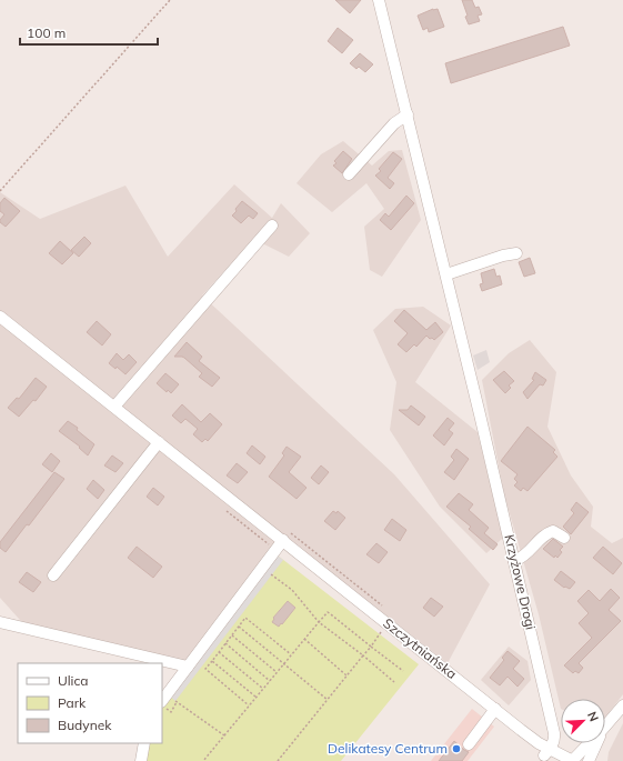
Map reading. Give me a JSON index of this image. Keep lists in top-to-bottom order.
{
  "streets": {
    "street": ["Krzyżowe Drogi", "Szczytniańska"]
  },
  "crossings": [
    ["Krzyżowe Drogi", "Szczytniańska"]
  ],
  "places": ["Delikatesy Centrum"],
  "legend": ["Ulica", "Park", "Budynek"],
  "scale_bar": "100 m",
  "north": "top right"
}
